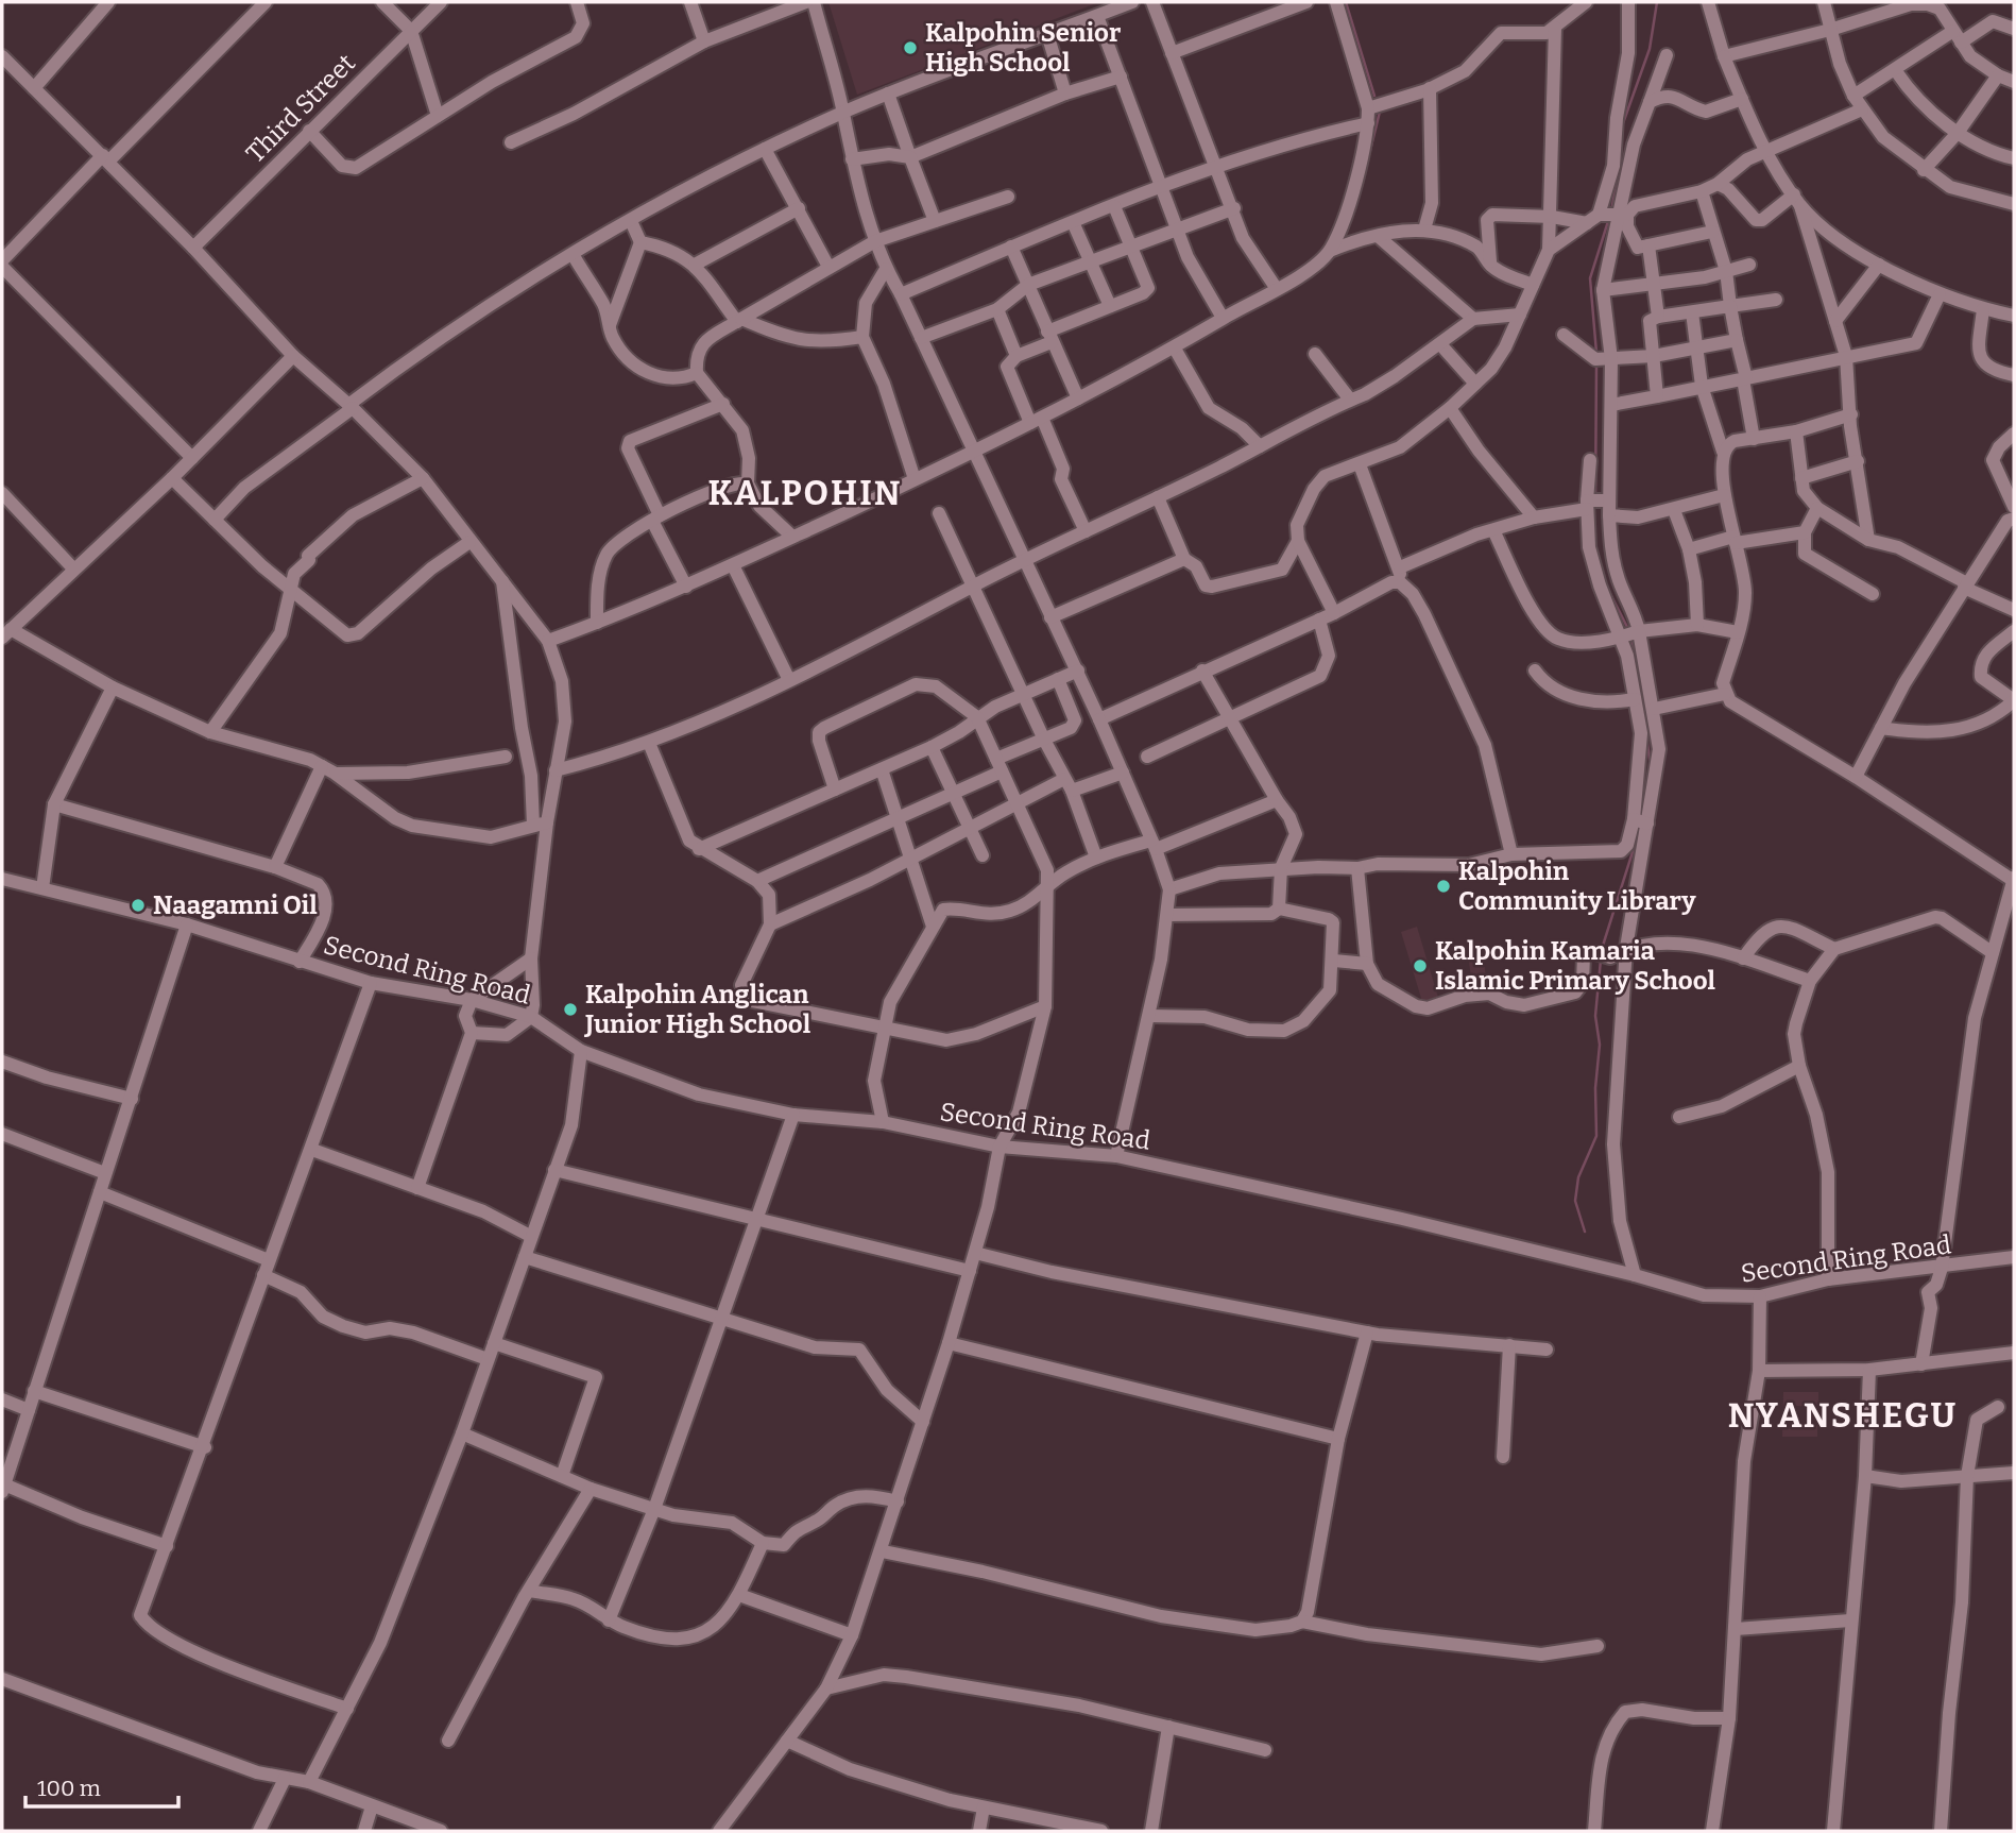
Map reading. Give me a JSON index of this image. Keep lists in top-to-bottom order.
{
  "streets": {
    "street": ["Third Street", "Second Ring Road"]
  },
  "districts": ["KALPOHIN", "NYANSHEGU"],
  "places": [
    "Kalpohin Senior High School",
    "Kalpohin Community Library",
    "Naagamni Oil",
    "Kalpohin Kamaria Islamic Primary School",
    "Kalpohin Anglican Junior High School"
  ],
  "scale_bar": "100 m"
}
